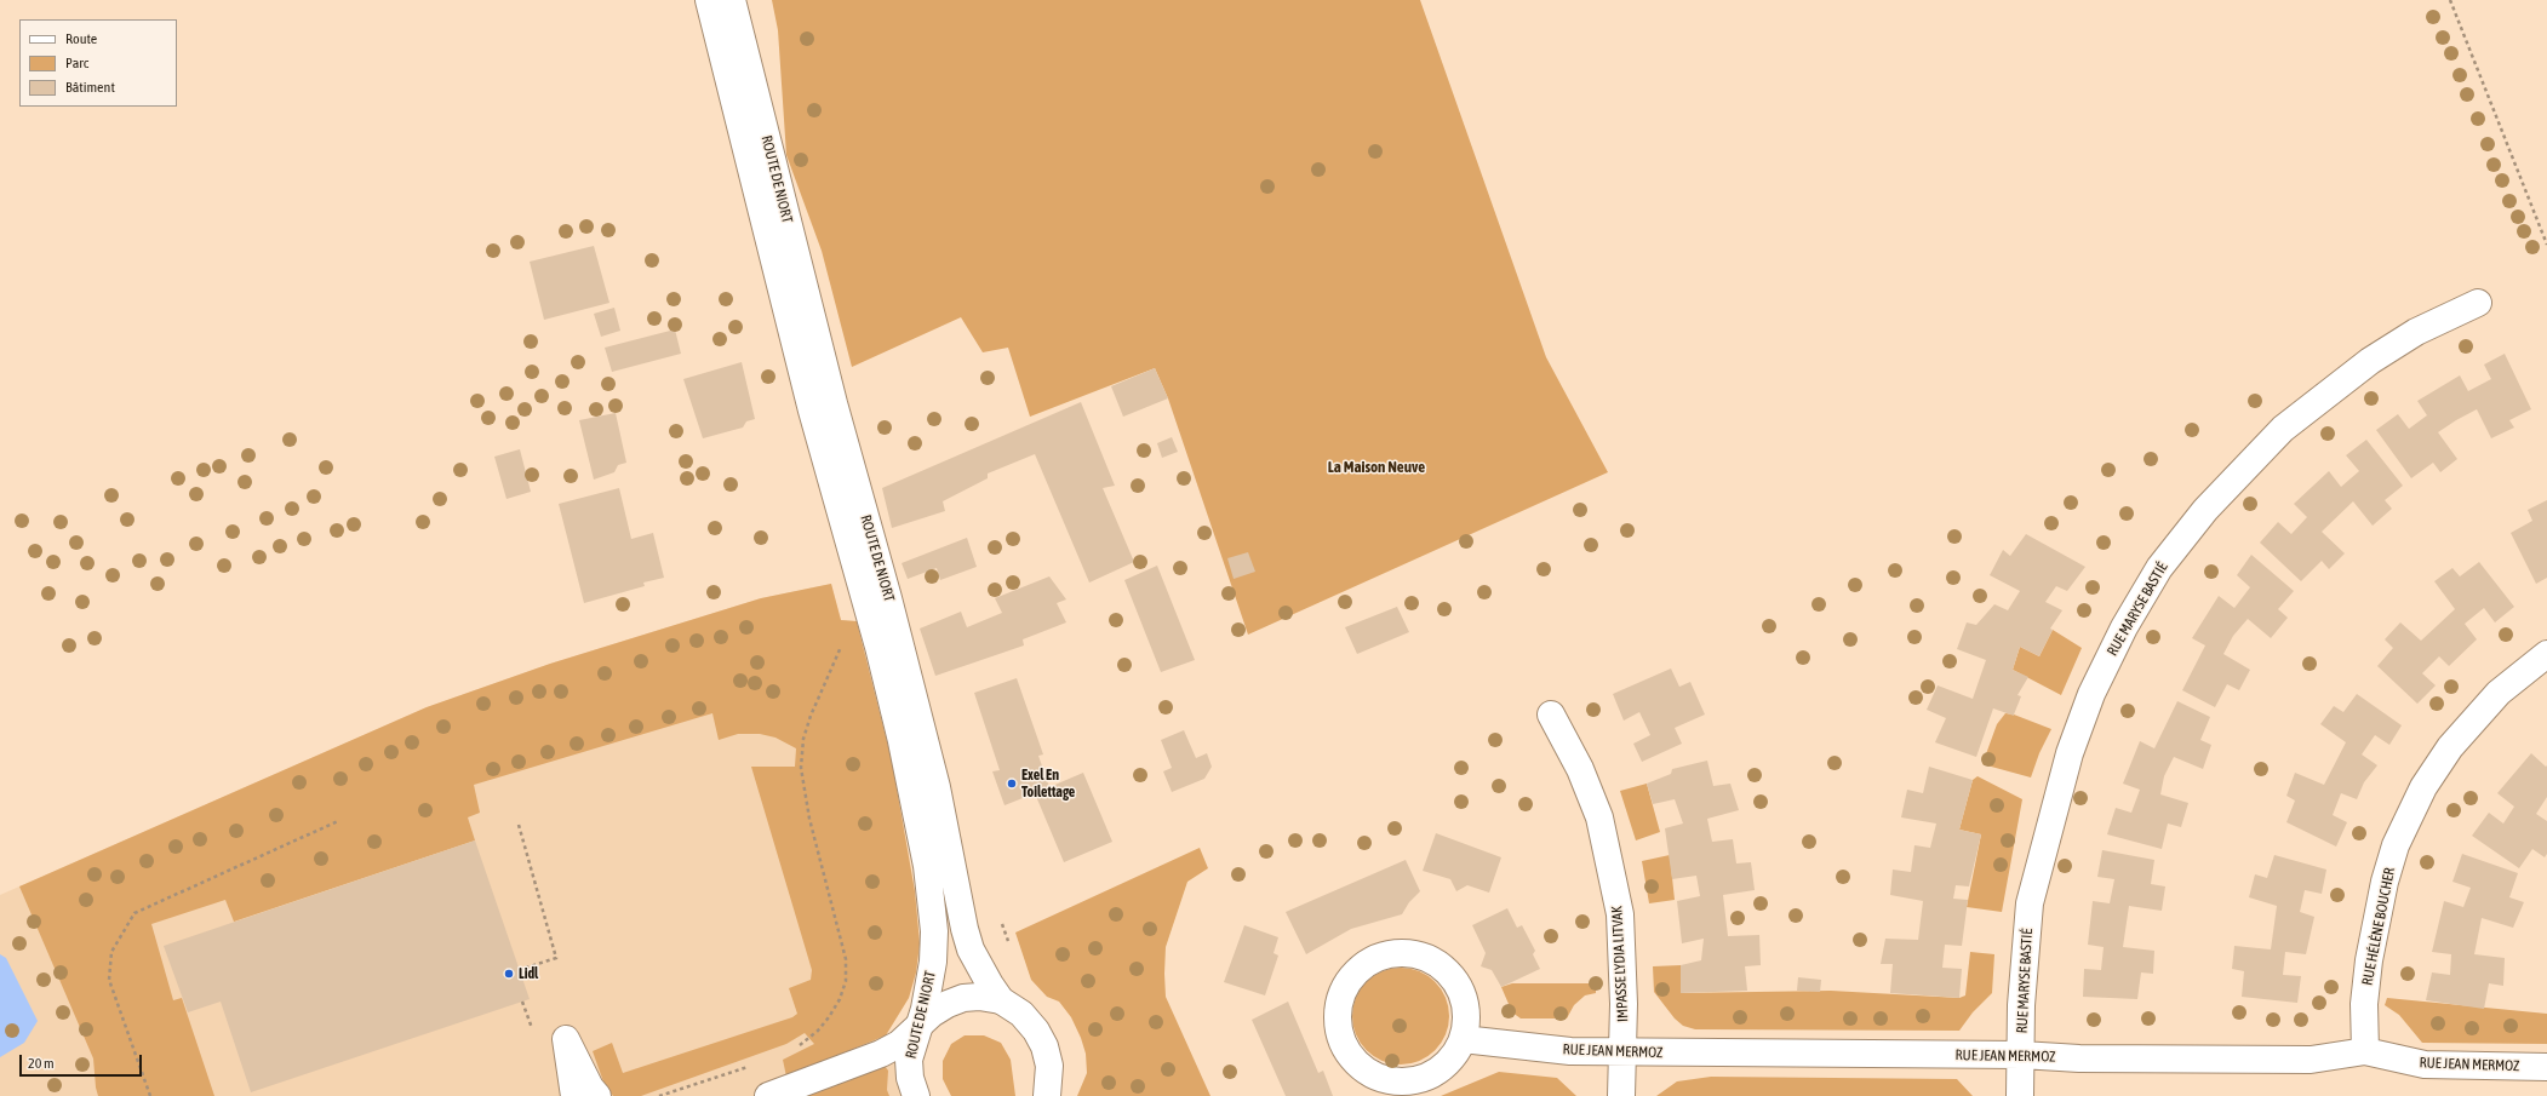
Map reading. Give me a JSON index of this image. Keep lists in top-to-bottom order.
{
  "streets": {
    "street": [
      "ROUTE DE NIORT",
      "RUE MARYSE BASTIÉ",
      "RUE HÉLÈNE BOUCHER",
      "IMPASSE LYDIA LITVAK",
      "RUE JEAN MERMOZ"
    ]
  },
  "crossings": [
    ["RUE MARYSE BASTIÉ", "RUE JEAN MERMOZ"],
    ["RUE HÉLÈNE BOUCHER", "RUE JEAN MERMOZ"],
    ["IMPASSE LYDIA LITVAK", "RUE JEAN MERMOZ"]
  ],
  "districts": ["La Maison Neuve"],
  "places": ["Exel En Toilettage", "Lidl"],
  "legend": ["Route", "Parc", "Bâtiment"],
  "scale_bar": "20 m"
}
